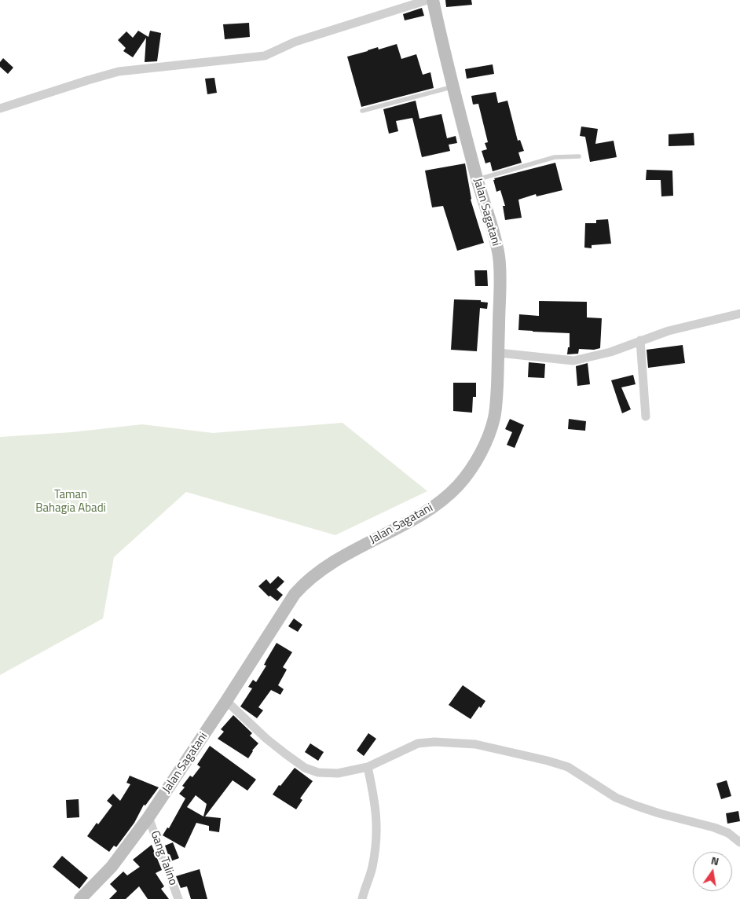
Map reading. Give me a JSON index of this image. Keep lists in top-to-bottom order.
{
  "streets": {
    "street": ["Jalan Sagatani", "Gang Talino"]
  },
  "crossings": [
    ["Jalan Sagatani", "Gang Talino"]
  ],
  "parks": ["Taman Bahagia Abadi"],
  "north": "top"
}
